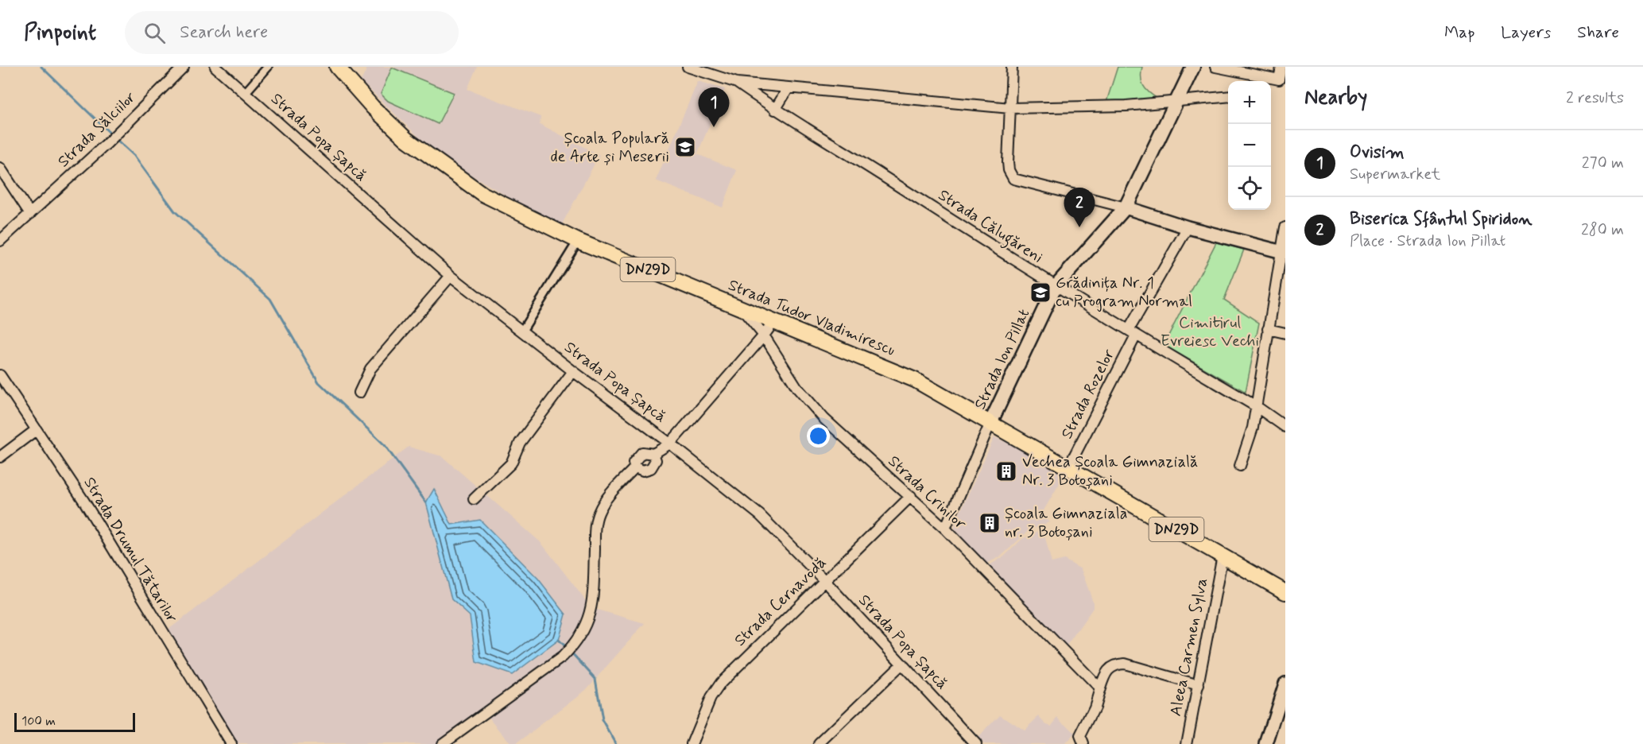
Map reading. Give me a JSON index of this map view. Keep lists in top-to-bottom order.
{
  "streets": {
    "main road": ["DN29D", "Strada Tudor Vladimirescu", "Strada Ion Pillat"],
    "street": [
      "Strada Sălciilor",
      "Strada Popa Șapcă",
      "Strada Călugăreni",
      "Strada Rozelor",
      "Strada Crinilor",
      "Strada Drumul Tătarilor",
      "Strada Cernavodă",
      "Aleea Carmen Sylva"
    ]
  },
  "crossings": [
    ["Strada Popa Șapcă", "Strada Cernavodă"],
    ["Strada Călugăreni", "Strada Ion Pillat"],
    ["Strada Călugăreni", "Strada Rozelor"],
    ["Strada Tudor Vladimirescu", "Strada Ion Pillat"],
    ["Strada Tudor Vladimirescu", "Strada Rozelor"],
    ["Strada Tudor Vladimirescu", "Strada Crinilor"],
    ["Strada Tudor Vladimirescu", "Aleea Carmen Sylva"],
    ["Strada Ion Pillat", "Strada Crinilor"],
    ["Strada Crinilor", "Strada Cernavodă"]
  ],
  "parks": ["Cimitirul Evreiesc Vechi"],
  "places": {
    "school or university": ["Școala Populară de Arte și Meserii", "Grădinița Nr. 1 cu Program Normal"],
    "building": ["Vechea Școala Gimnazială Nr. 3 Botoșani", "Școala Gimnaziala nr. 3 Botoșani"]
  },
  "scale_bar": "100 m",
  "page": {
    "header": "Pinpoint",
    "search": "Search here",
    "nav": ["Map", "Layers", "Share"],
    "heading": ["Nearby", "2 results"],
    "map_buttons": ["+", "−"],
    "pins": ["1", "2"],
    "list": [
      {
        "mark": "1",
        "name": "Ovisim",
        "note": "Supermarket",
        "value": "270 m"
      },
      {
        "mark": "2",
        "name": "Biserica Sfântul Spiridon",
        "note": "Place · Strada Ion Pillat",
        "value": "280 m"
      }
    ],
    "scale": "100 m"
  }
}
